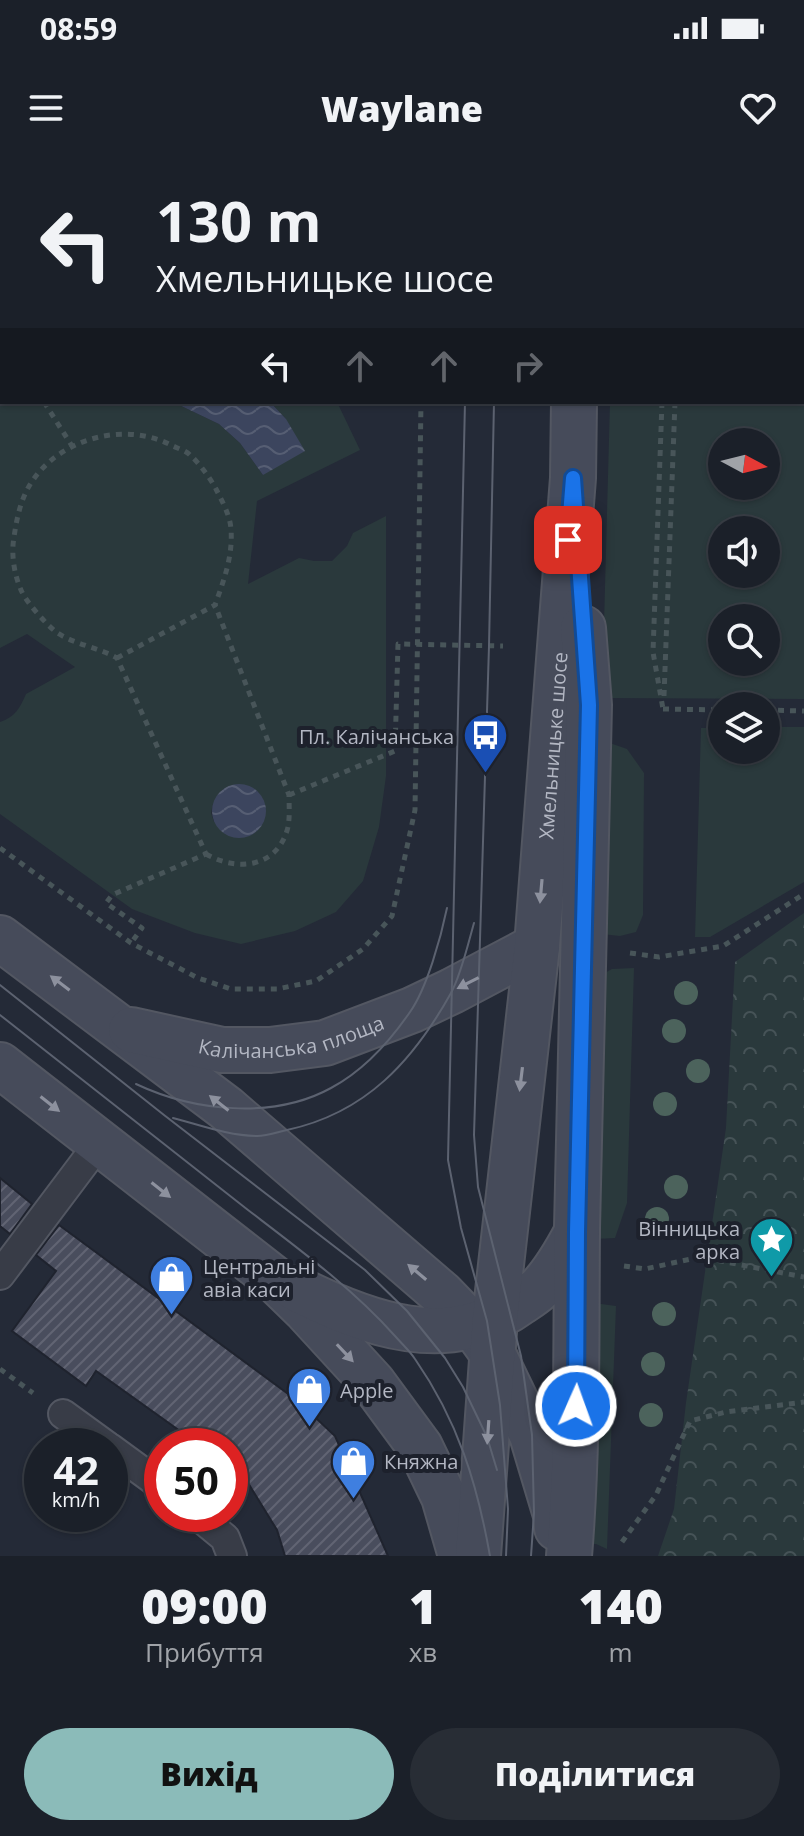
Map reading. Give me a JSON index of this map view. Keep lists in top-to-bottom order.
{
  "streets": {
    "main road": ["Хмельницьке шосе", "Калічанська площа"]
  },
  "crossings": [
    ["Хмельницьке шосе", "Калічанська площа"]
  ],
  "places": {
    "bus stop": ["Пл. Калічанська"],
    "place": ["Вінницька арка"],
    "shop": ["Центральні авіа каси", "Apple", "Княжна"]
  },
  "north": "right",
  "page": {
    "status": "08:59",
    "header": "Waylane",
    "turn": ["130 m", "Хмельницьке шосе"],
    "speed": "42 km/h",
    "limit": "50",
    "eta": [
      "09:00",
      "Прибуття",
      "1",
      "хв",
      "140",
      "m"
    ],
    "buttons": ["Вихід", "Поділитися"]
  }
}
